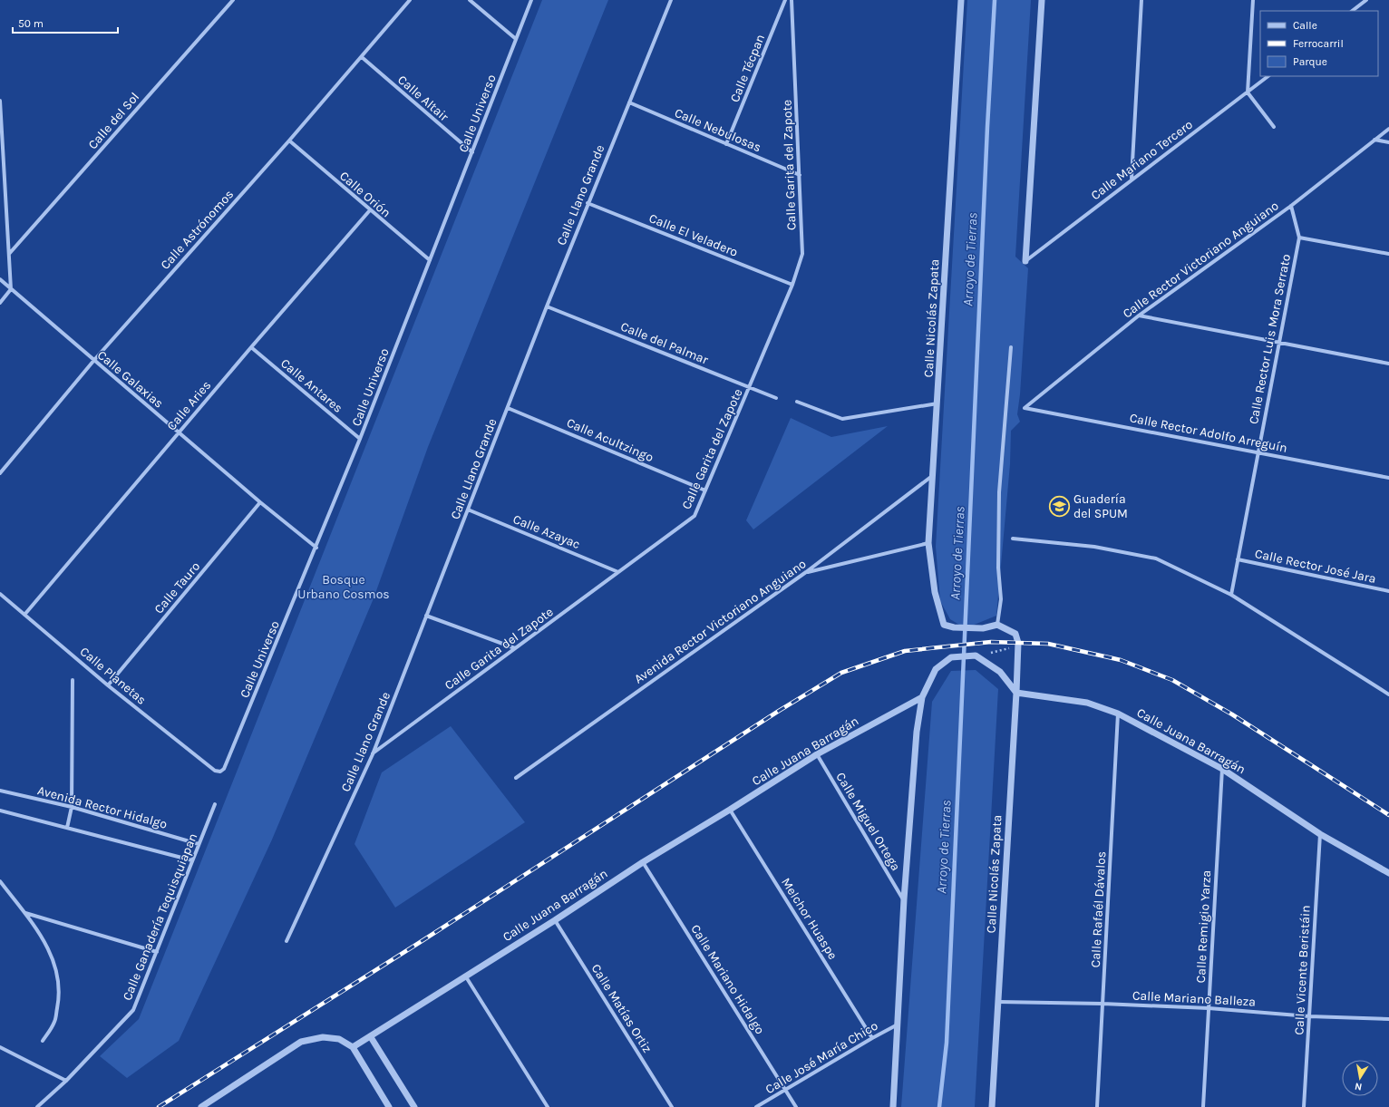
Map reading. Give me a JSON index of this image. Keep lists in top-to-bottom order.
{
  "streets": {
    "street": [
      "Calle Técpan",
      "Calle Altair",
      "Calle Universo",
      "Calle del Sol",
      "Calle Nebulosas",
      "Calle Mariano Tercero",
      "Calle Garita del Zapote",
      "Calle Orión",
      "Calle Llano Grande",
      "Calle Astrónomos",
      "Calle El Veladero",
      "Calle Rector Victoriano Anguiano",
      "Calle Nicolás Zapata",
      "Calle Rector Luis Mora Serrato",
      "Calle del Palmar",
      "Calle Galaxias",
      "Calle Antares",
      "Calle Aries",
      "Calle Rector Adolfo Arreguín",
      "Calle Acultzingo",
      "Calle Azayac",
      "Calle Rector José Jara",
      "Calle Tauro",
      "Avenida Rector Victoriano Anguiano",
      "Calle Planetas",
      "Calle Juana Barragán",
      "Avenida Rector Hidalgo",
      "Calle Miguel Ortega",
      "Calle Rafaél Dávalos",
      "Calle Ganadería Tequisquiapan",
      "Melchor Huaspe",
      "Calle Remigio Yarza",
      "Calle Vicente Beristáin",
      "Calle Mariano Hidalgo",
      "Calle Mariano Balleza",
      "Calle Matías Ortiz",
      "Calle José María Chico"
    ]
  },
  "crossings": [
    ["Calle Técpan", "Calle Nebulosas"],
    ["Calle Altair", "Calle Universo"],
    ["Calle Altair", "Calle Astrónomos"],
    ["Calle Universo", "Calle Orión"],
    ["Calle Universo", "Calle Galaxias"],
    ["Calle Universo", "Calle Antares"],
    ["Calle Universo", "Calle Planetas"],
    ["Calle Nebulosas", "Calle Garita del Zapote"],
    ["Calle Nebulosas", "Calle Llano Grande"],
    ["Calle Garita del Zapote", "Calle Llano Grande"],
    ["Calle Garita del Zapote", "Calle El Veladero"],
    ["Calle Garita del Zapote", "Calle del Palmar"],
    ["Calle Garita del Zapote", "Calle Acultzingo"],
    ["Calle Garita del Zapote", "Calle Azayac"],
    ["Calle Orión", "Calle Astrónomos"],
    ["Calle Orión", "Calle Aries"],
    ["Calle Llano Grande", "Calle El Veladero"],
    ["Calle Llano Grande", "Calle del Palmar"],
    ["Calle Llano Grande", "Calle Acultzingo"],
    ["Calle Llano Grande", "Calle Azayac"],
    ["Calle Astrónomos", "Calle Galaxias"],
    ["Calle Rector Victoriano Anguiano", "Calle Rector Adolfo Arreguín"],
    ["Calle Nicolás Zapata", "Avenida Rector Victoriano Anguiano"],
    ["Calle Nicolás Zapata", "Calle Juana Barragán"],
    ["Calle Nicolás Zapata", "Calle Mariano Balleza"],
    ["Calle Rector Luis Mora Serrato", "Calle Rector Adolfo Arreguín"],
    ["Calle Rector Luis Mora Serrato", "Calle Rector José Jara"],
    ["Calle Galaxias", "Calle Aries"],
    ["Calle Galaxias", "Calle Tauro"],
    ["Calle Antares", "Calle Aries"],
    ["Calle Aries", "Calle Planetas"],
    ["Calle Tauro", "Calle Planetas"],
    ["Calle Juana Barragán", "Calle Miguel Ortega"],
    ["Calle Juana Barragán", "Calle Rafaél Dávalos"],
    ["Calle Juana Barragán", "Melchor Huaspe"],
    ["Calle Juana Barragán", "Calle Remigio Yarza"],
    ["Calle Juana Barragán", "Calle Vicente Beristáin"],
    ["Calle Juana Barragán", "Calle Mariano Hidalgo"],
    ["Calle Juana Barragán", "Calle Matías Ortiz"],
    ["Avenida Rector Hidalgo", "Calle Ganadería Tequisquiapan"],
    ["Calle Rafaél Dávalos", "Calle Mariano Balleza"],
    ["Melchor Huaspe", "Calle José María Chico"],
    ["Calle Remigio Yarza", "Calle Mariano Balleza"],
    ["Calle Vicente Beristáin", "Calle Mariano Balleza"],
    ["Calle Mariano Hidalgo", "Calle José María Chico"]
  ],
  "water": ["Arroyo de Tierras"],
  "parks": ["Bosque Urbano Cosmos"],
  "places": {
    "school or university": ["Guadería del SPUM"]
  },
  "legend": ["Calle", "Ferrocarril", "Parque"],
  "scale_bar": "50 m",
  "north": "bottom"
}
